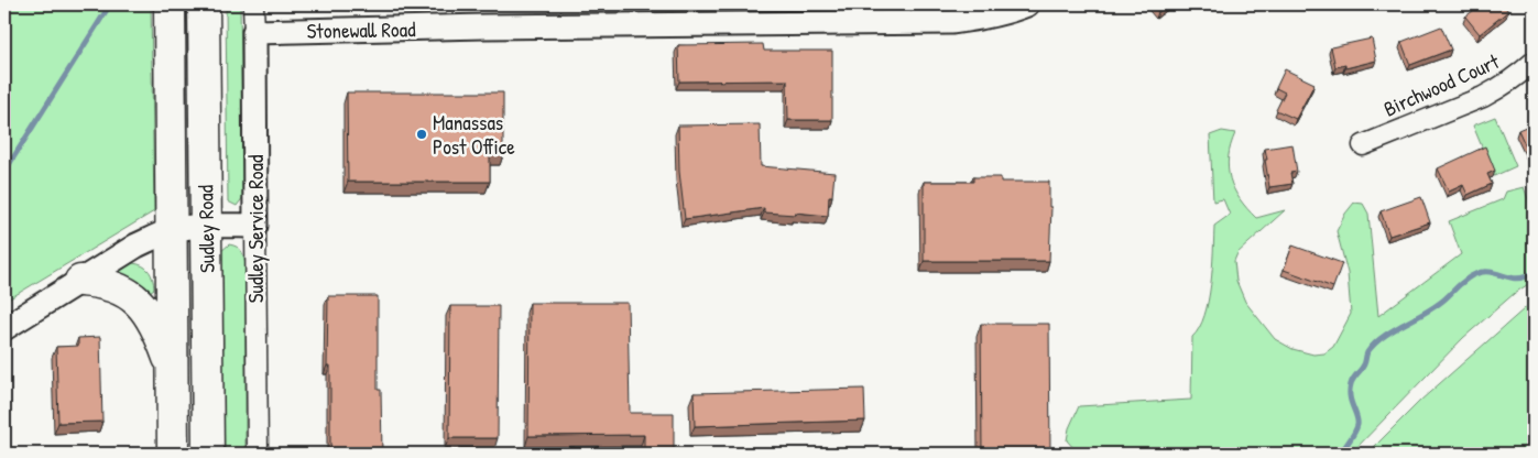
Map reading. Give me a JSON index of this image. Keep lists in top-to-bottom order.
{
  "streets": {
    "main road": ["Sudley Road"],
    "street": ["Stonewall Road", "Birchwood Court", "Sudley Service Road"]
  },
  "crossings": [
    ["Stonewall Road", "Sudley Service Road"]
  ],
  "places": ["Manassas Post Office"]
}
